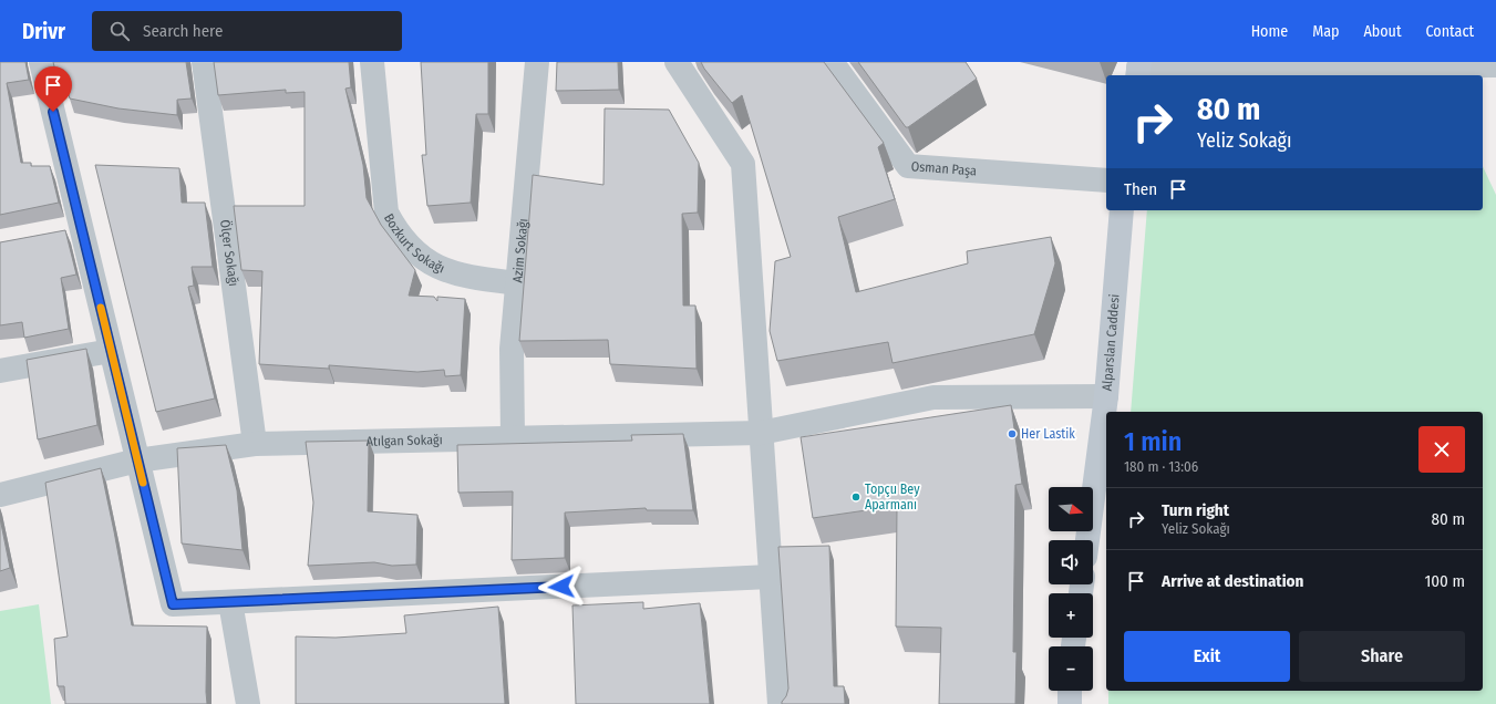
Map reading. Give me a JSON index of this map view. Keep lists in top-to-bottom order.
{
  "streets": {
    "street": [
      "Osman Paşa",
      "Bozkurt Sokağı",
      "Azim Sokağı",
      "Ölçer Sokağı",
      "Alparslan Caddesi",
      "Atılgan Sokağı"
    ]
  },
  "crossings": [
    ["Bozkurt Sokağı", "Azim Sokağı"],
    ["Azim Sokağı", "Atılgan Sokağı"],
    ["Ölçer Sokağı", "Atılgan Sokağı"],
    ["Alparslan Caddesi", "Atılgan Sokağı"]
  ],
  "places": ["Her Lastik", "Topçu Bey Aparmanı"],
  "north": "right",
  "page": {
    "header": "Drivr",
    "search": "Search here",
    "nav": [
      "Home",
      "Map",
      "About",
      "Contact"
    ],
    "turn": ["80 m", "Yeliz Sokağı"],
    "then": "Then",
    "heading": ["1 min", "180 m · 13:06"],
    "map_buttons": ["+", "−"],
    "list": [
      {
        "name": "Turn right",
        "note": "Yeliz Sokağı",
        "value": "80 m"
      },
      {
        "name": "Arrive at destination",
        "value": "100 m"
      }
    ],
    "buttons": ["Exit", "Share"]
  }
}
